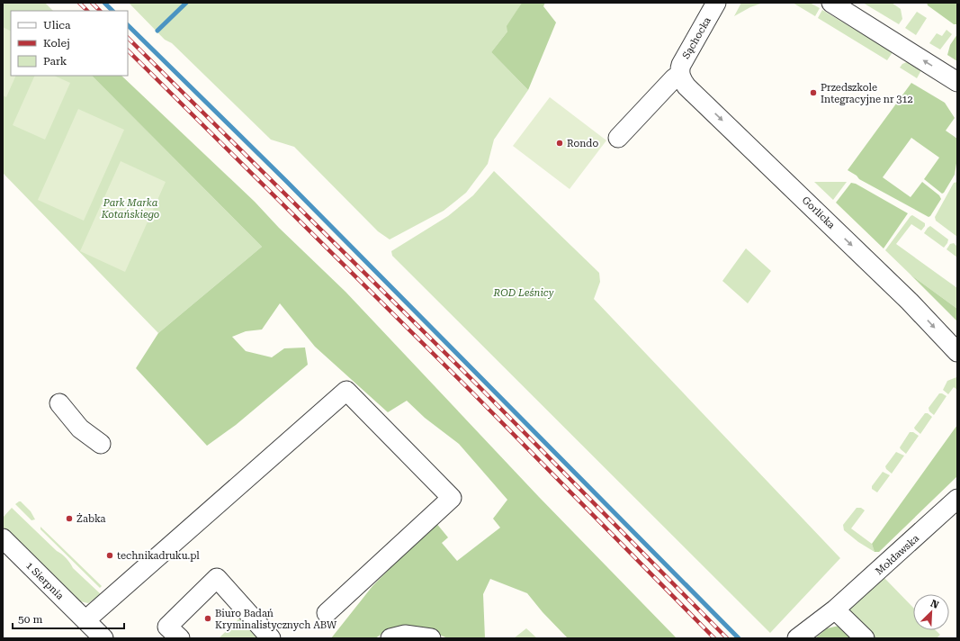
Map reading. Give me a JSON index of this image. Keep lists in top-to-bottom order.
{
  "streets": {
    "street": [
      "Sąchocka",
      "Gorlicka",
      "Mołdawska",
      "1 Sierpnia"
    ]
  },
  "crossings": [
    ["Sąchocka", "Gorlicka"]
  ],
  "one_way": ["Gorlicka"],
  "parks": ["Park Marka Kotańskiego", "ROD Leśnicy"],
  "places": [
    "Przedszkole Integracyjne nr 312",
    "Rondo",
    "Żabka",
    "technikadruku.pl",
    "Biuro Badań Kryminalistycznych ABW"
  ],
  "legend": ["Ulica", "Kolej", "Park"],
  "scale_bar": "50 m",
  "north": "top right"
}
